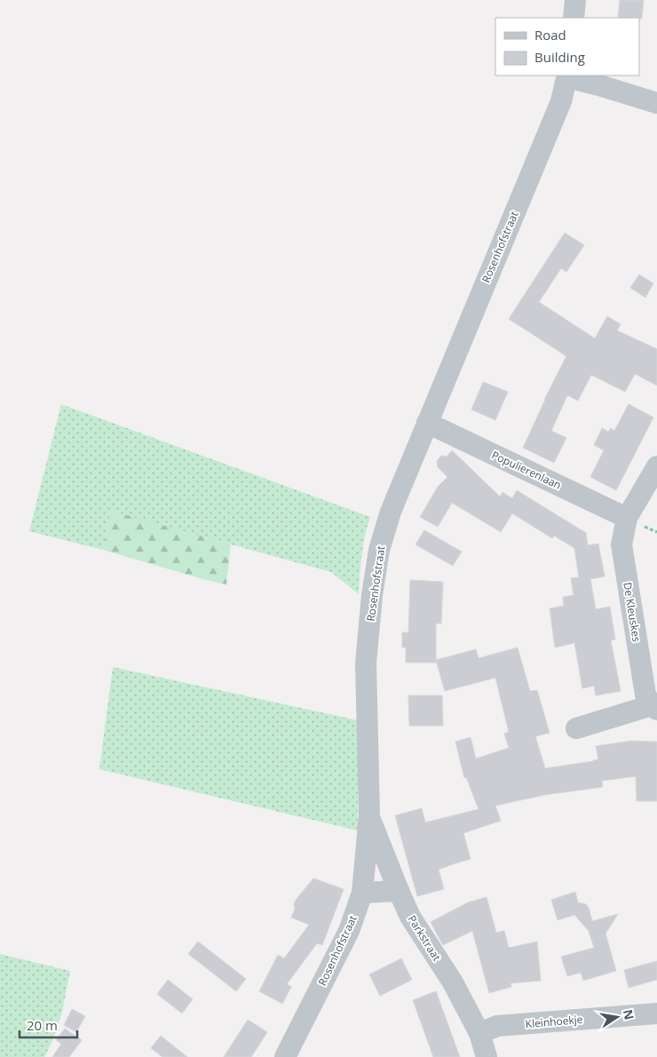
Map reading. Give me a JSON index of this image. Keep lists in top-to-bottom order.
{
  "streets": {
    "street": [
      "Rosenhofstraat",
      "Populierenlaan",
      "De Kleuskes",
      "Parkstraat",
      "Kleinhoekje"
    ]
  },
  "crossings": [
    ["Rosenhofstraat", "Populierenlaan"],
    ["Rosenhofstraat", "Parkstraat"],
    ["Populierenlaan", "De Kleuskes"],
    ["Parkstraat", "Kleinhoekje"]
  ],
  "legend": ["Road", "Building"],
  "scale_bar": "20 m",
  "north": "right"
}
